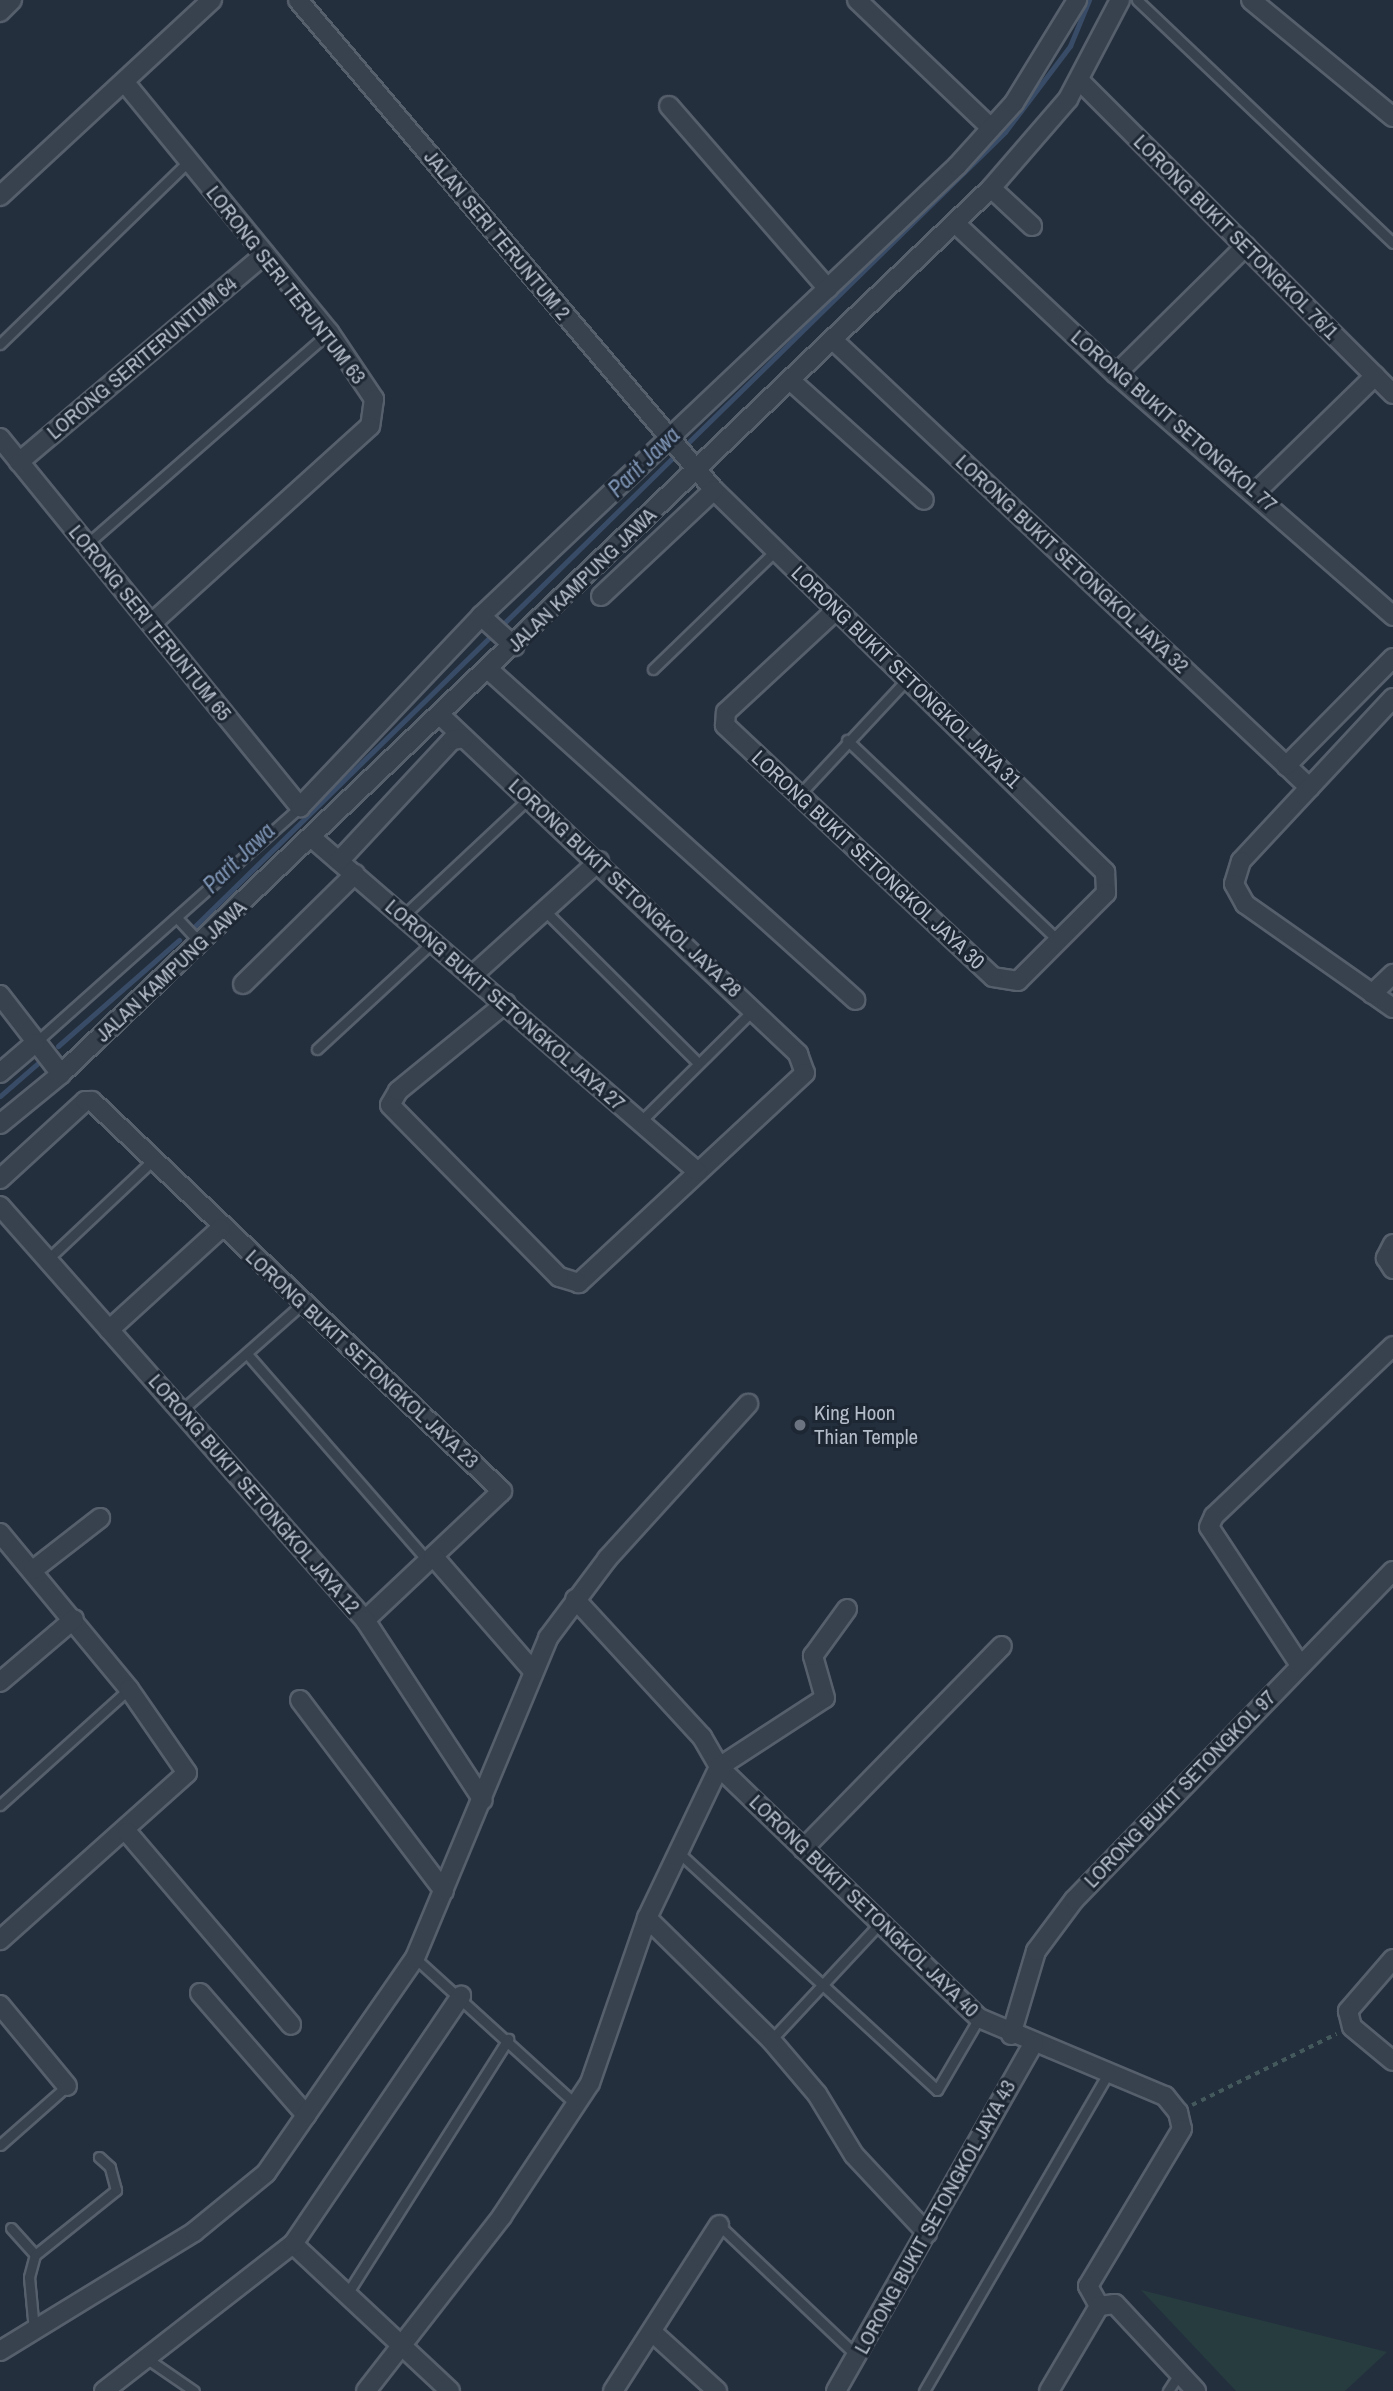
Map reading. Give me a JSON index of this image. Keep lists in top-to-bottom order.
{
  "streets": {
    "street": [
      "JALAN SERI TERUNTUM 2",
      "LORONG BUKIT SETONGKOL 76/1",
      "LORONG SERI TERUNTUM 63",
      "LORONG SERITERUNTUM 64",
      "LORONG BUKIT SETONGKOL 77",
      "LORONG BUKIT SETONGKOL JAYA 32",
      "JALAN KAMPUNG JAWA",
      "LORONG SERI TERUNTUM 65",
      "LORONG BUKIT SETONGKOL JAYA 31",
      "LORONG BUKIT SETONGKOL JAYA 30",
      "LORONG BUKIT SETONGKOL JAYA 28",
      "LORONG BUKIT SETONGKOL JAYA 27",
      "LORONG BUKIT SETONGKOL JAYA 23",
      "LORONG BUKIT SETONGKOL JAYA 12",
      "LORONG BUKIT SETONGKOL 97",
      "LORONG BUKIT SETONGKOL JAYA 40",
      "LORONG BUKIT SETONGKOL JAYA 43"
    ]
  },
  "crossings": [
    ["JALAN SERI TERUNTUM 2", "JALAN KAMPUNG JAWA"],
    ["JALAN SERI TERUNTUM 2", "LORONG BUKIT SETONGKOL JAYA 31"],
    ["LORONG BUKIT SETONGKOL 76/1", "JALAN KAMPUNG JAWA"],
    ["LORONG SERI TERUNTUM 63", "LORONG SERITERUNTUM 64"],
    ["LORONG SERI TERUNTUM 63", "LORONG SERI TERUNTUM 65"],
    ["LORONG SERITERUNTUM 64", "LORONG SERI TERUNTUM 65"],
    ["LORONG BUKIT SETONGKOL 77", "JALAN KAMPUNG JAWA"],
    ["LORONG BUKIT SETONGKOL JAYA 32", "JALAN KAMPUNG JAWA"],
    ["JALAN KAMPUNG JAWA", "LORONG SERI TERUNTUM 65"],
    ["JALAN KAMPUNG JAWA", "LORONG BUKIT SETONGKOL JAYA 31"],
    ["JALAN KAMPUNG JAWA", "LORONG BUKIT SETONGKOL JAYA 28"],
    ["JALAN KAMPUNG JAWA", "LORONG BUKIT SETONGKOL JAYA 27"],
    ["LORONG BUKIT SETONGKOL JAYA 31", "LORONG BUKIT SETONGKOL JAYA 30"],
    ["LORONG BUKIT SETONGKOL JAYA 28", "LORONG BUKIT SETONGKOL JAYA 27"],
    ["LORONG BUKIT SETONGKOL JAYA 23", "LORONG BUKIT SETONGKOL JAYA 12"],
    ["LORONG BUKIT SETONGKOL 97", "LORONG BUKIT SETONGKOL JAYA 40"],
    ["LORONG BUKIT SETONGKOL JAYA 40", "LORONG BUKIT SETONGKOL JAYA 43"]
  ],
  "water": ["Parit Jawa"],
  "places": ["King Hoon Thian Temple"]
}
